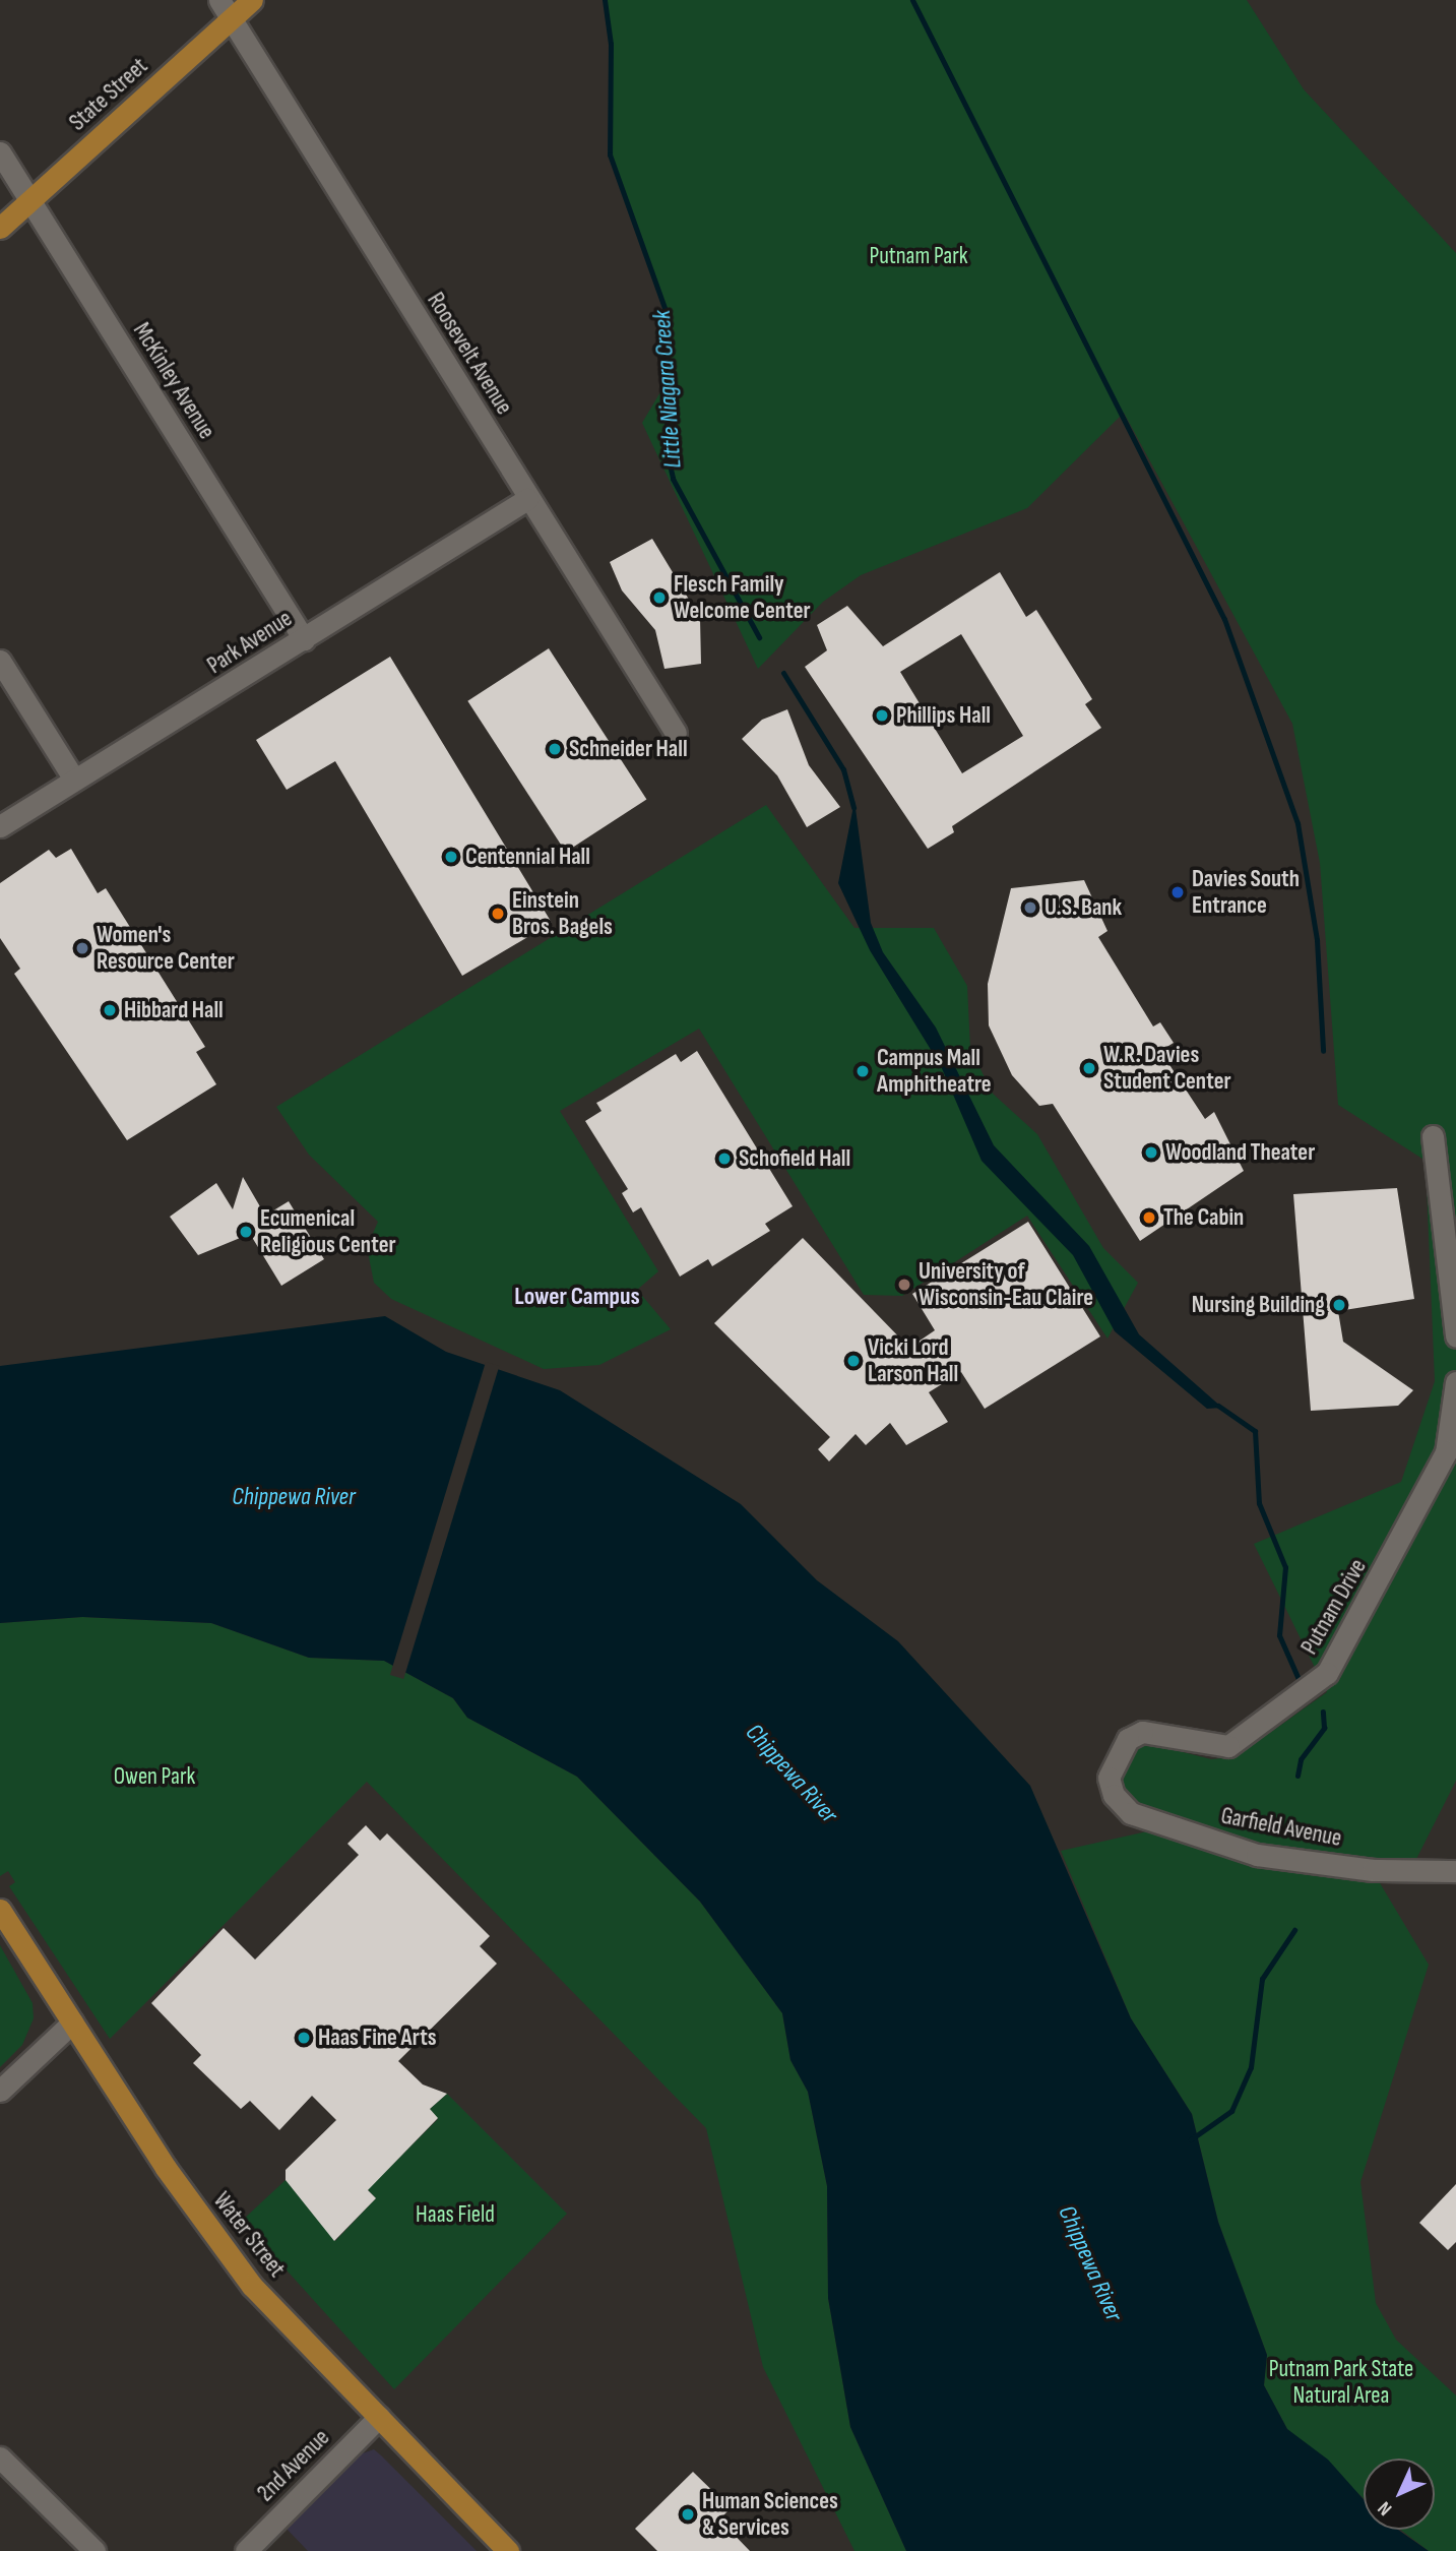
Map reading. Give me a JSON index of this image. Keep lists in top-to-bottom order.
{
  "streets": {
    "main road": ["State Street", "Water Street"],
    "street": [
      "Roosevelt Avenue",
      "McKinley Avenue",
      "Park Avenue",
      "Putnam Drive",
      "Garfield Avenue",
      "2nd Avenue"
    ]
  },
  "crossings": [
    ["State Street", "Roosevelt Avenue"],
    ["State Street", "McKinley Avenue"],
    ["Roosevelt Avenue", "Park Avenue"],
    ["McKinley Avenue", "Park Avenue"],
    ["Putnam Drive", "Garfield Avenue"],
    ["Water Street", "2nd Avenue"]
  ],
  "districts": ["Lower Campus"],
  "water": ["Little Niagara Creek", "Chippewa River"],
  "parks": [
    "Putnam Park",
    "Owen Park",
    "Haas Field",
    "Putnam Park State Natural Area"
  ],
  "places": [
    "Flesch Family Welcome Center",
    "Phillips Hall",
    "Schneider Hall",
    "Centennial Hall",
    "Davies South Entrance",
    "U.S. Bank",
    "Einstein Bros. Bagels",
    "Women's Resource Center",
    "Hibbard Hall",
    "W.R. Davies Student Center",
    "Campus Mall Amphitheatre",
    "Woodland Theater",
    "Schofield Hall",
    "The Cabin",
    "Ecumenical Religious Center",
    "University of Wisconsin-Eau Claire",
    "Nursing Building",
    "Vicki Lord Larson Hall",
    "Haas Fine Arts",
    "Human Sciences & Services"
  ],
  "north": "bottom left"
}
